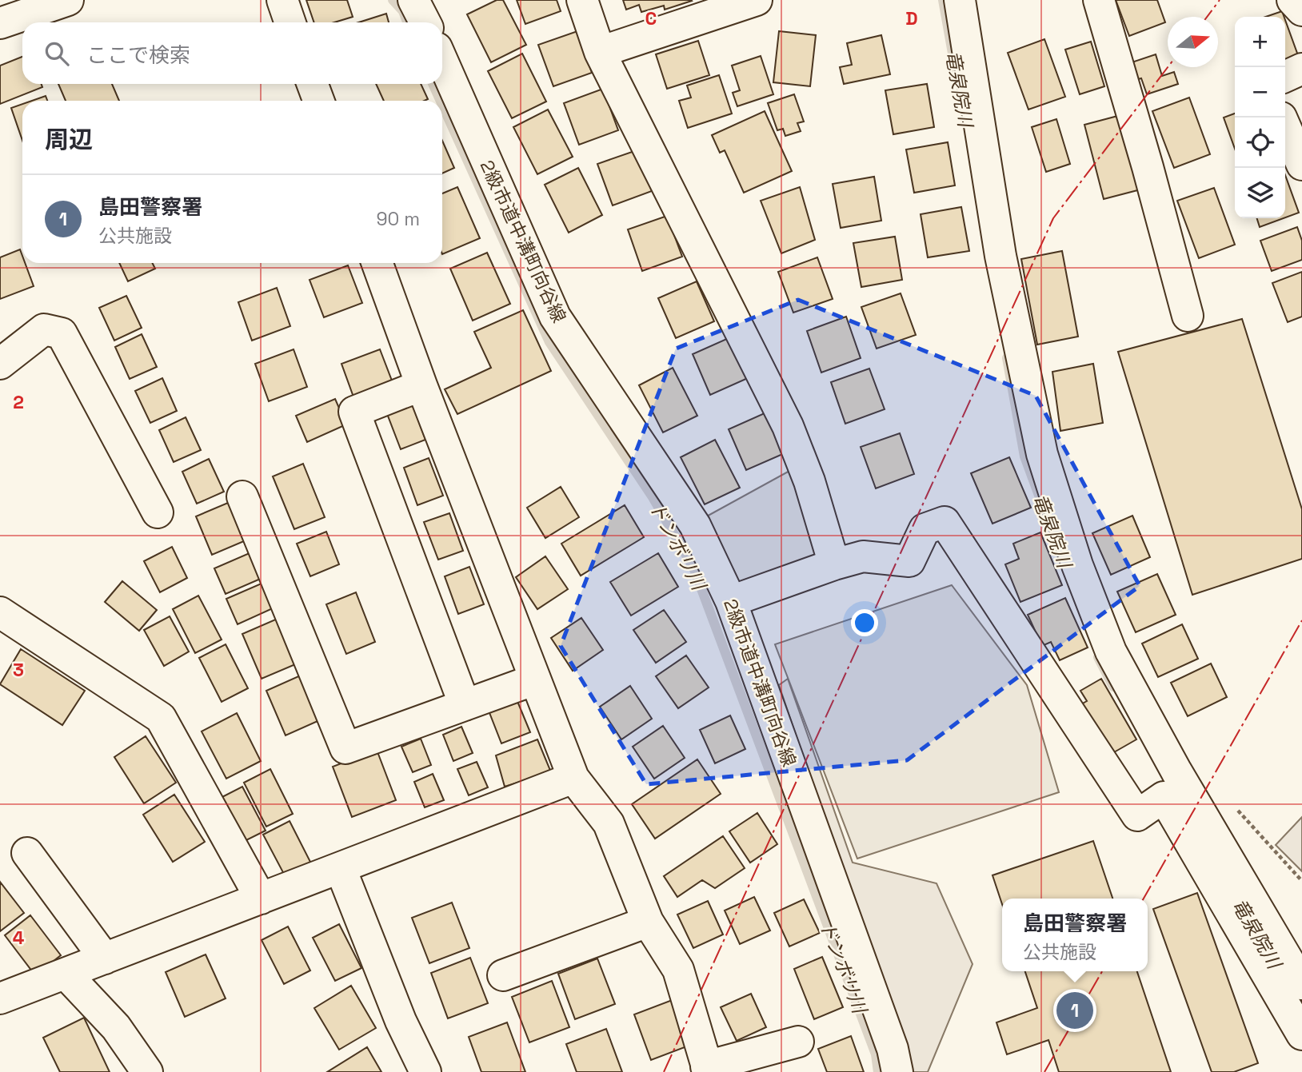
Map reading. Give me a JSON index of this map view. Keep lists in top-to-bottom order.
{
  "streets": {
    "street": ["2級市道中溝町向谷線"]
  },
  "water": ["竜泉院川", "ドンボリ川"],
  "north": "right",
  "page": {
    "map_buttons": ["+", "−"],
    "search": "ここで検索",
    "heading": "周辺",
    "list": [
      {
        "mark": "1",
        "name": "島田警察署",
        "note": "公共施設",
        "value": "90 m"
      }
    ],
    "popup": ["島田警察署", "公共施設"],
    "pins": "1"
  },
  "grid": {
    "columns": ["C", "D"],
    "rows": ["2", "3", "4"]
  }
}
